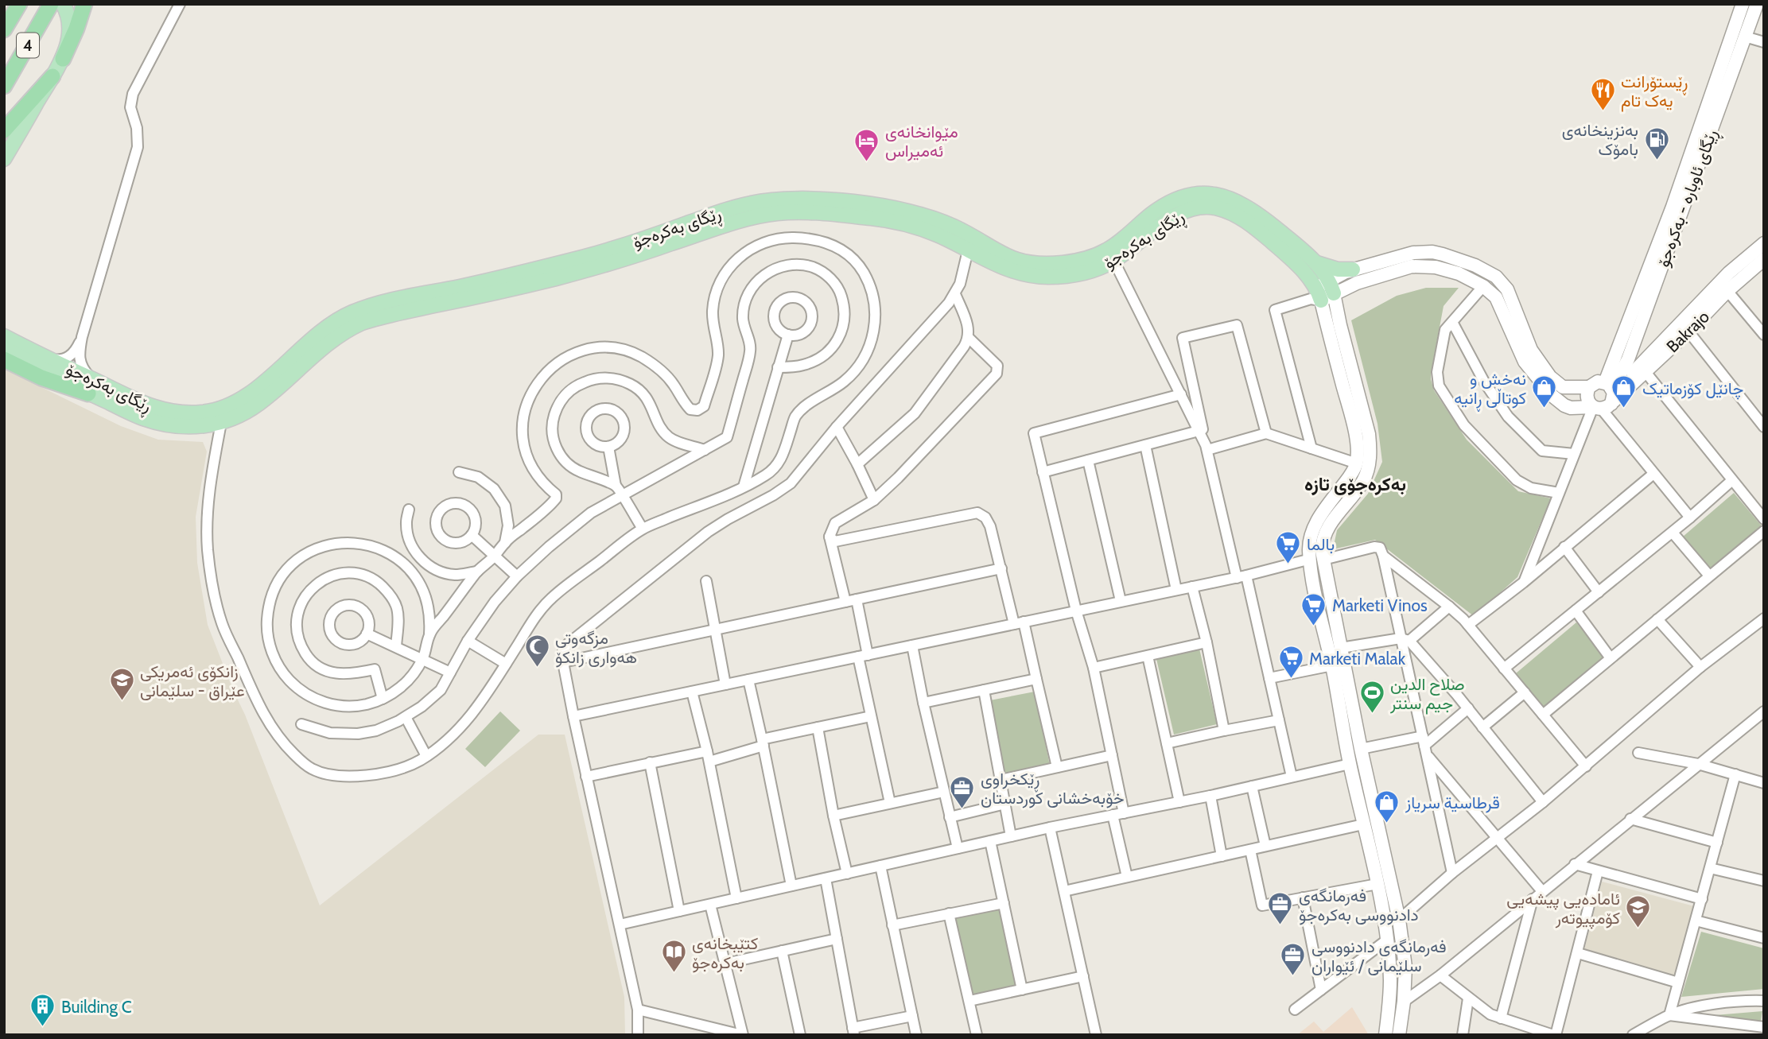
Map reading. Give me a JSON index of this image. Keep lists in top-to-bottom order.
{
  "streets": {
    "highway": ["4"],
    "main road": ["ڕێگای ئاوبارە - بەکرەجۆ", "ڕێگای بەکرەجۆ", "Bakrajo"]
  },
  "crossings": [
    ["ڕێگای ئاوبارە - بەکرەجۆ", "Bakrajo"]
  ],
  "districts": ["بەکرەجۆی تازە"],
  "places": {
    "restaurant": ["ڕێستۆرانت یەک تام"],
    "fuel station": ["بەنزینخانەی بامۆک"],
    "hotel": ["مێوانخانەی ئەمیراس"],
    "shop": ["نەخش و کوتاڵی ڕانیە", "چانێل کۆزماتیک", "قرطاسية سرياز"],
    "supermarket": ["بالما", "Marketi Vinos", "Marketi Malak"],
    "mosque": ["مزگەوتی هەواری زانکۆ"],
    "school or university": ["زانکۆی ئەمریکی عێراق - سلێمانی", "ئامادەیی پیشەیی کۆمپیوتەر"],
    "sports": ["صلاح الدين جيم سنتر"],
    "office": ["ڕێکخراوی خۆبەخشانی کوردستان", "فەرمانگەی دادنووسی بەکرەجۆ", "فەرمانگەی دادنووسی سلێمانی / ئێواران"],
    "library": ["کتێبخانەی بەکرەجۆ"],
    "building": ["Building C"]
  }
}
